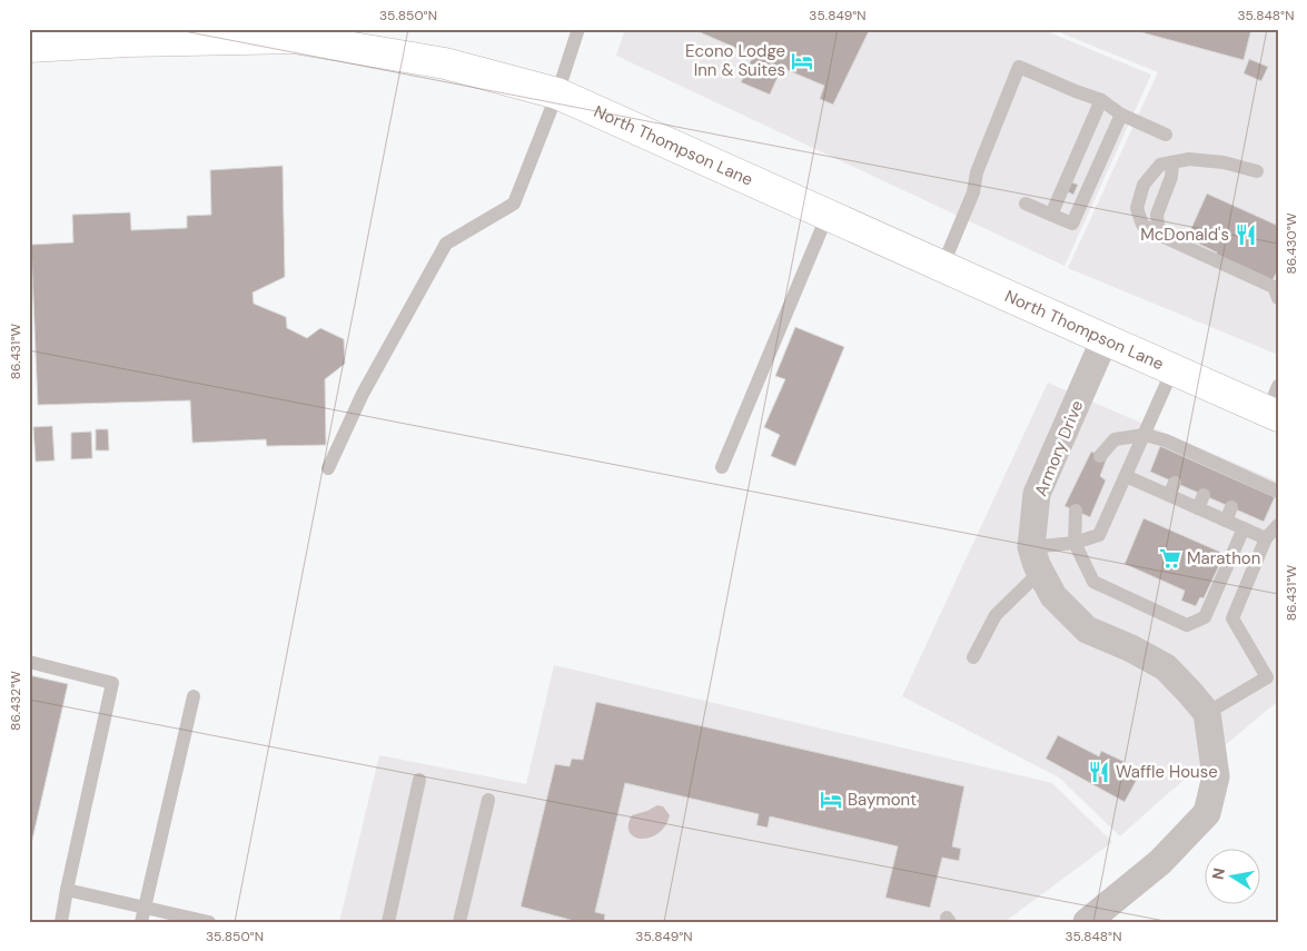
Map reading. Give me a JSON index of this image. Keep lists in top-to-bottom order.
{
  "streets": {
    "main road": ["North Thompson Lane"],
    "street": ["Armory Drive"]
  },
  "crossings": [
    ["North Thompson Lane", "Armory Drive"]
  ],
  "places": {
    "hotel": ["Econo Lodge Inn & Suites", "Baymont"],
    "restaurant": ["McDonald's", "Waffle House"],
    "supermarket": ["Marathon"]
  },
  "north": "left",
  "coordinates": [
    "35.850°N",
    "35.849°N",
    "35.848°N",
    "86.430°W",
    "86.431°W",
    "86.432°W"
  ]
}
